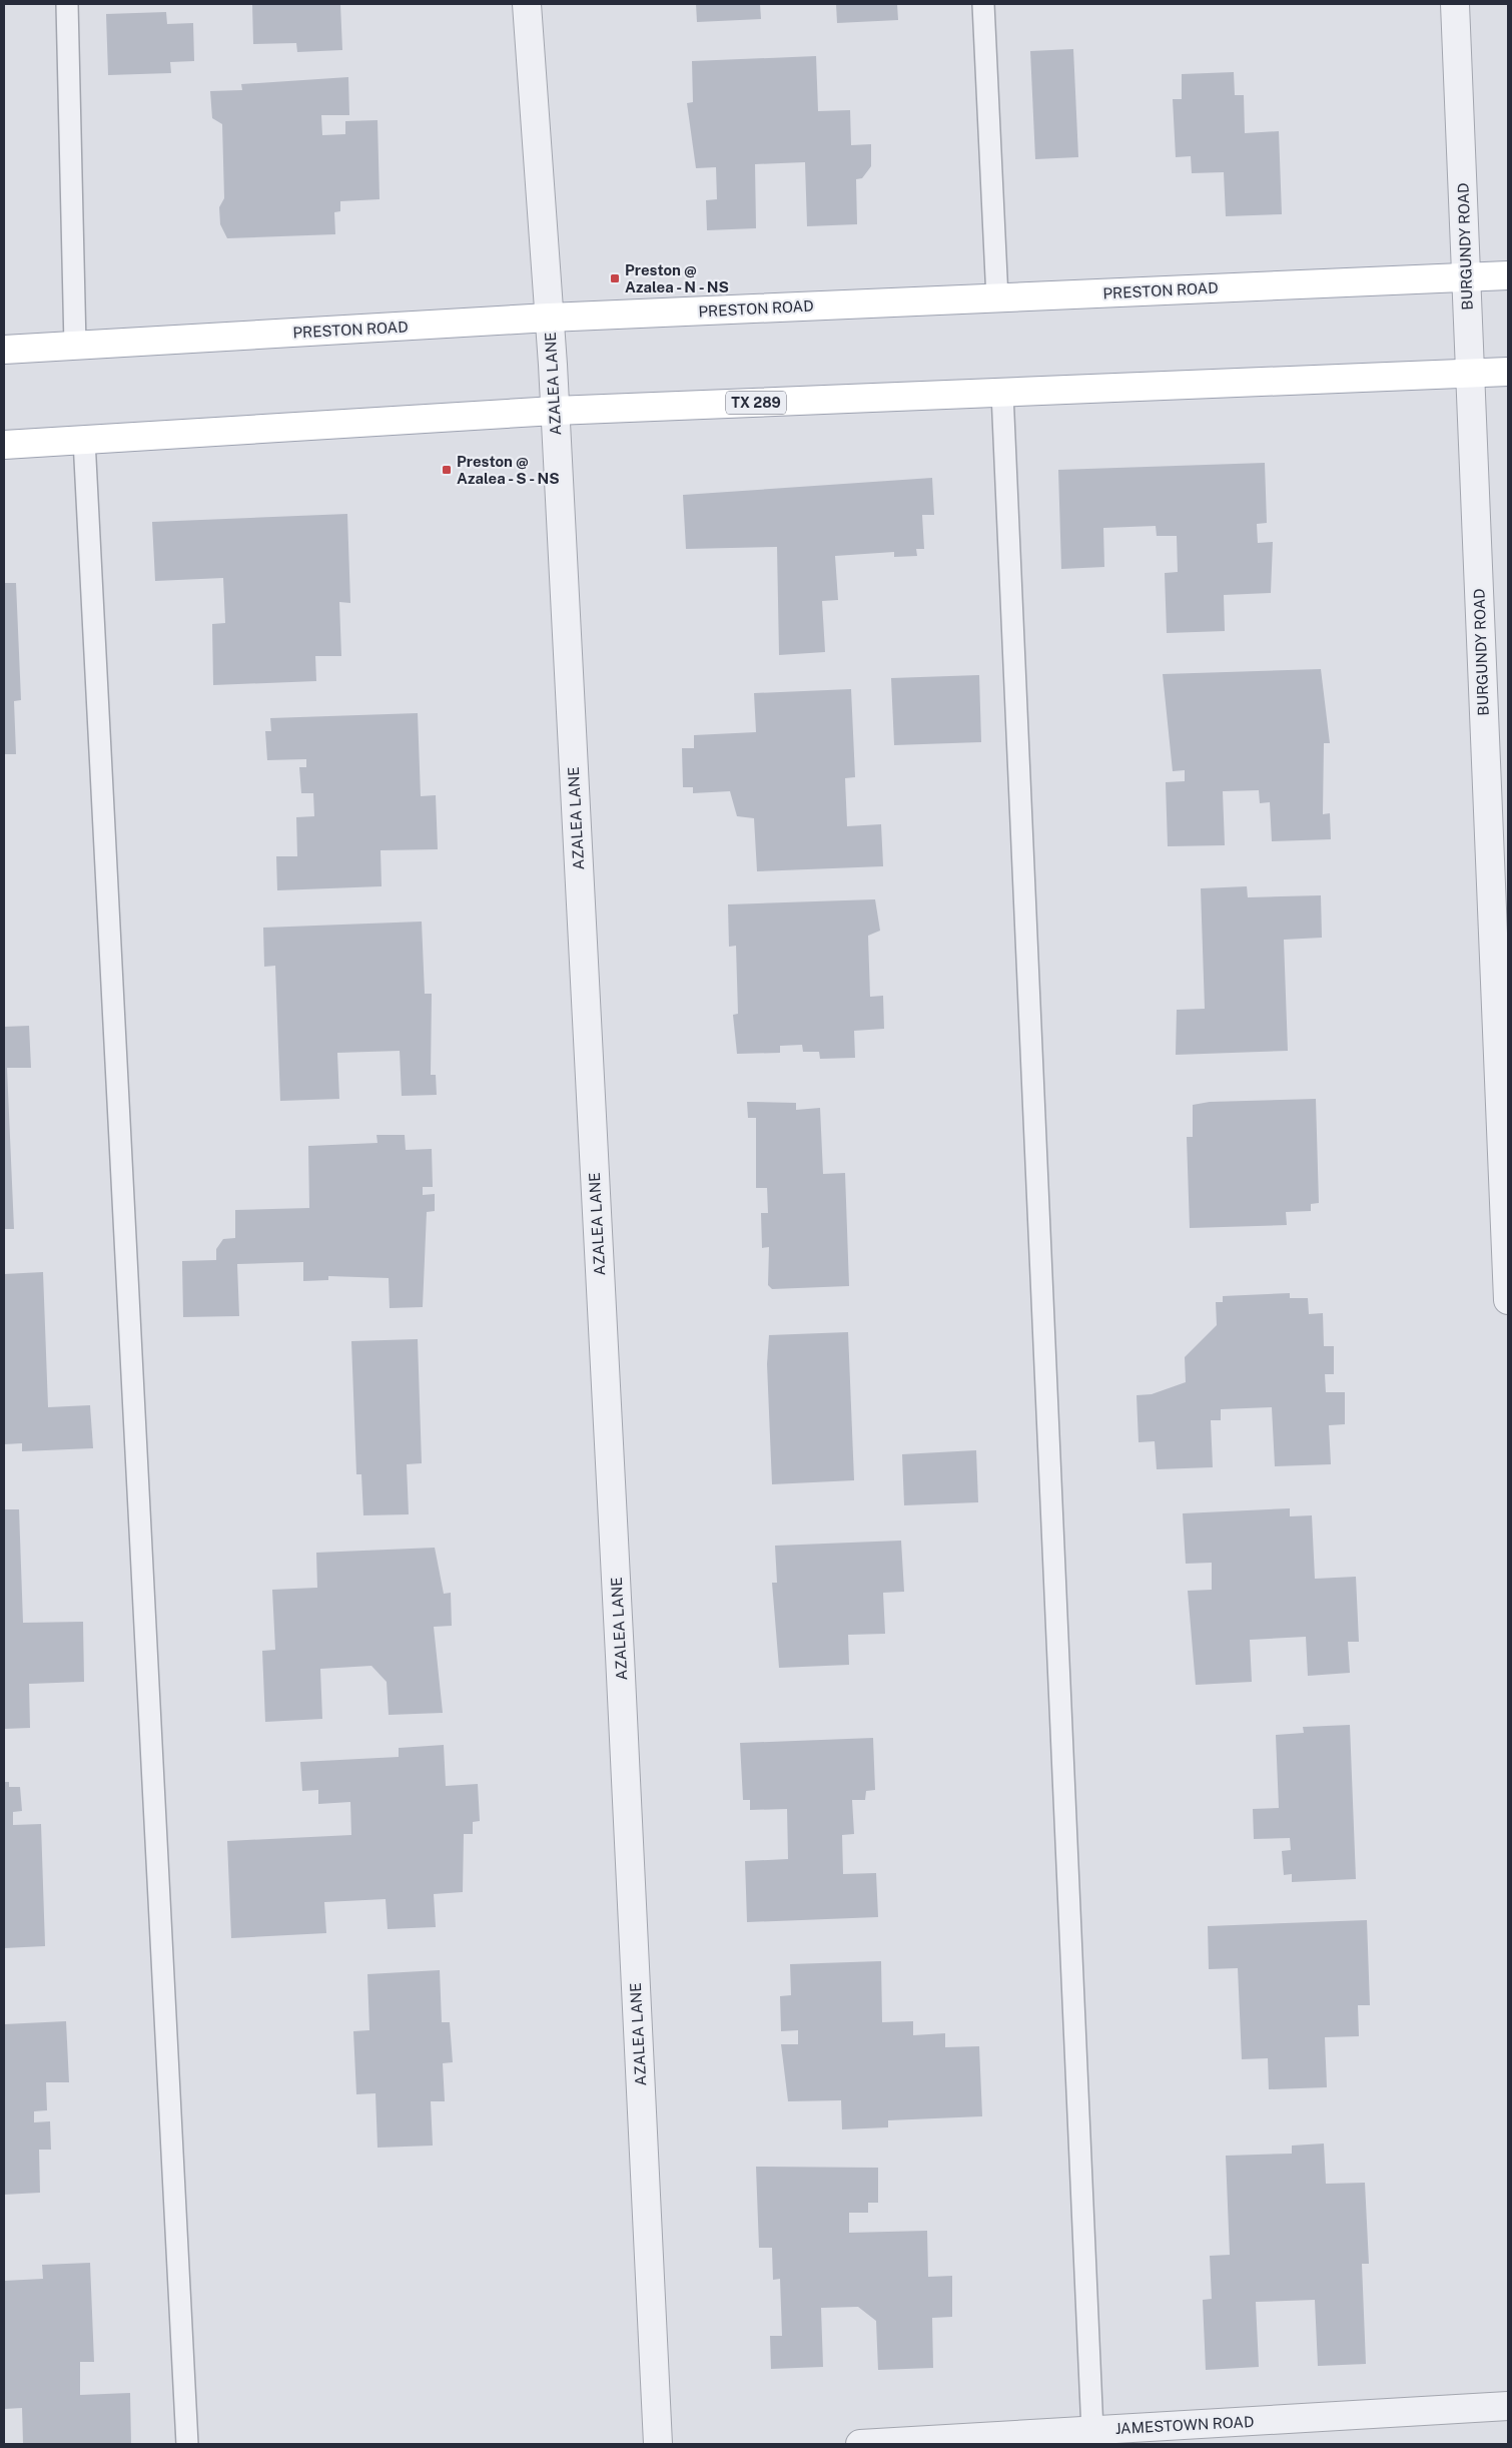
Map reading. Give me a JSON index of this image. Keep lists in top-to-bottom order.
{
  "streets": {
    "main road": ["PRESTON ROAD", "TX 289"],
    "street": ["BURGUNDY ROAD", "AZALEA LANE", "JAMESTOWN ROAD"]
  },
  "crossings": [
    ["BURGUNDY ROAD", "PRESTON ROAD"],
    ["BURGUNDY ROAD", "TX 289"],
    ["PRESTON ROAD", "AZALEA LANE"],
    ["AZALEA LANE", "TX 289"]
  ],
  "places": {
    "transit": ["Preston @ Azalea - N - NS", "Preston @ Azalea - S - NS"]
  }
}
